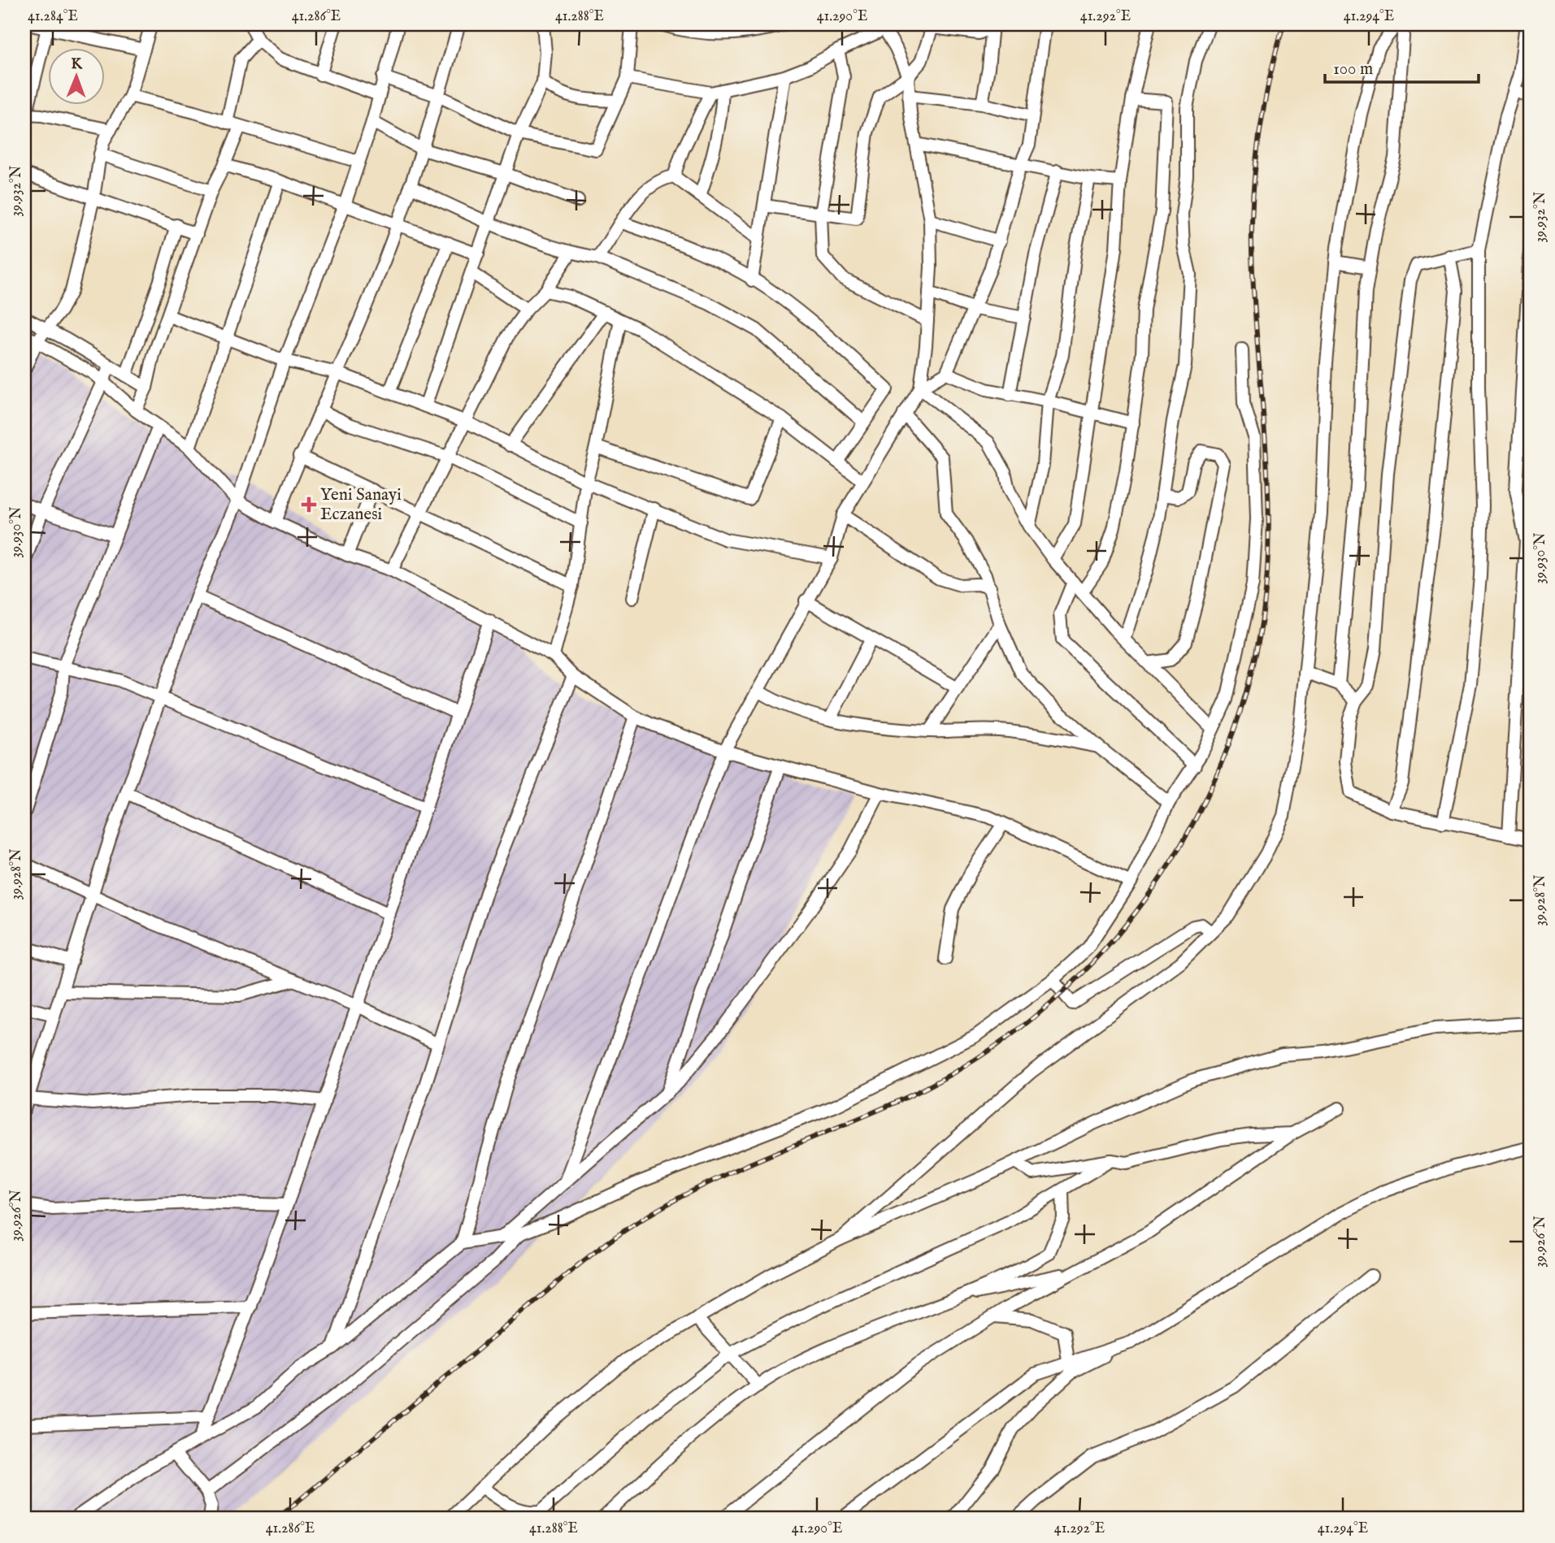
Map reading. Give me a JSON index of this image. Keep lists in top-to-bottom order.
{
  "places": {
    "health": ["Yeni Sanayi Eczanesi"]
  },
  "scale_bar": "100 m",
  "north": "top",
  "coordinates": [
    "41.284°E",
    "41.286°E",
    "41.288°E",
    "41.290°E",
    "41.292°E",
    "41.294°E",
    "39.932°N",
    "39.930°N",
    "39.928°N",
    "39.926°N"
  ]
}
